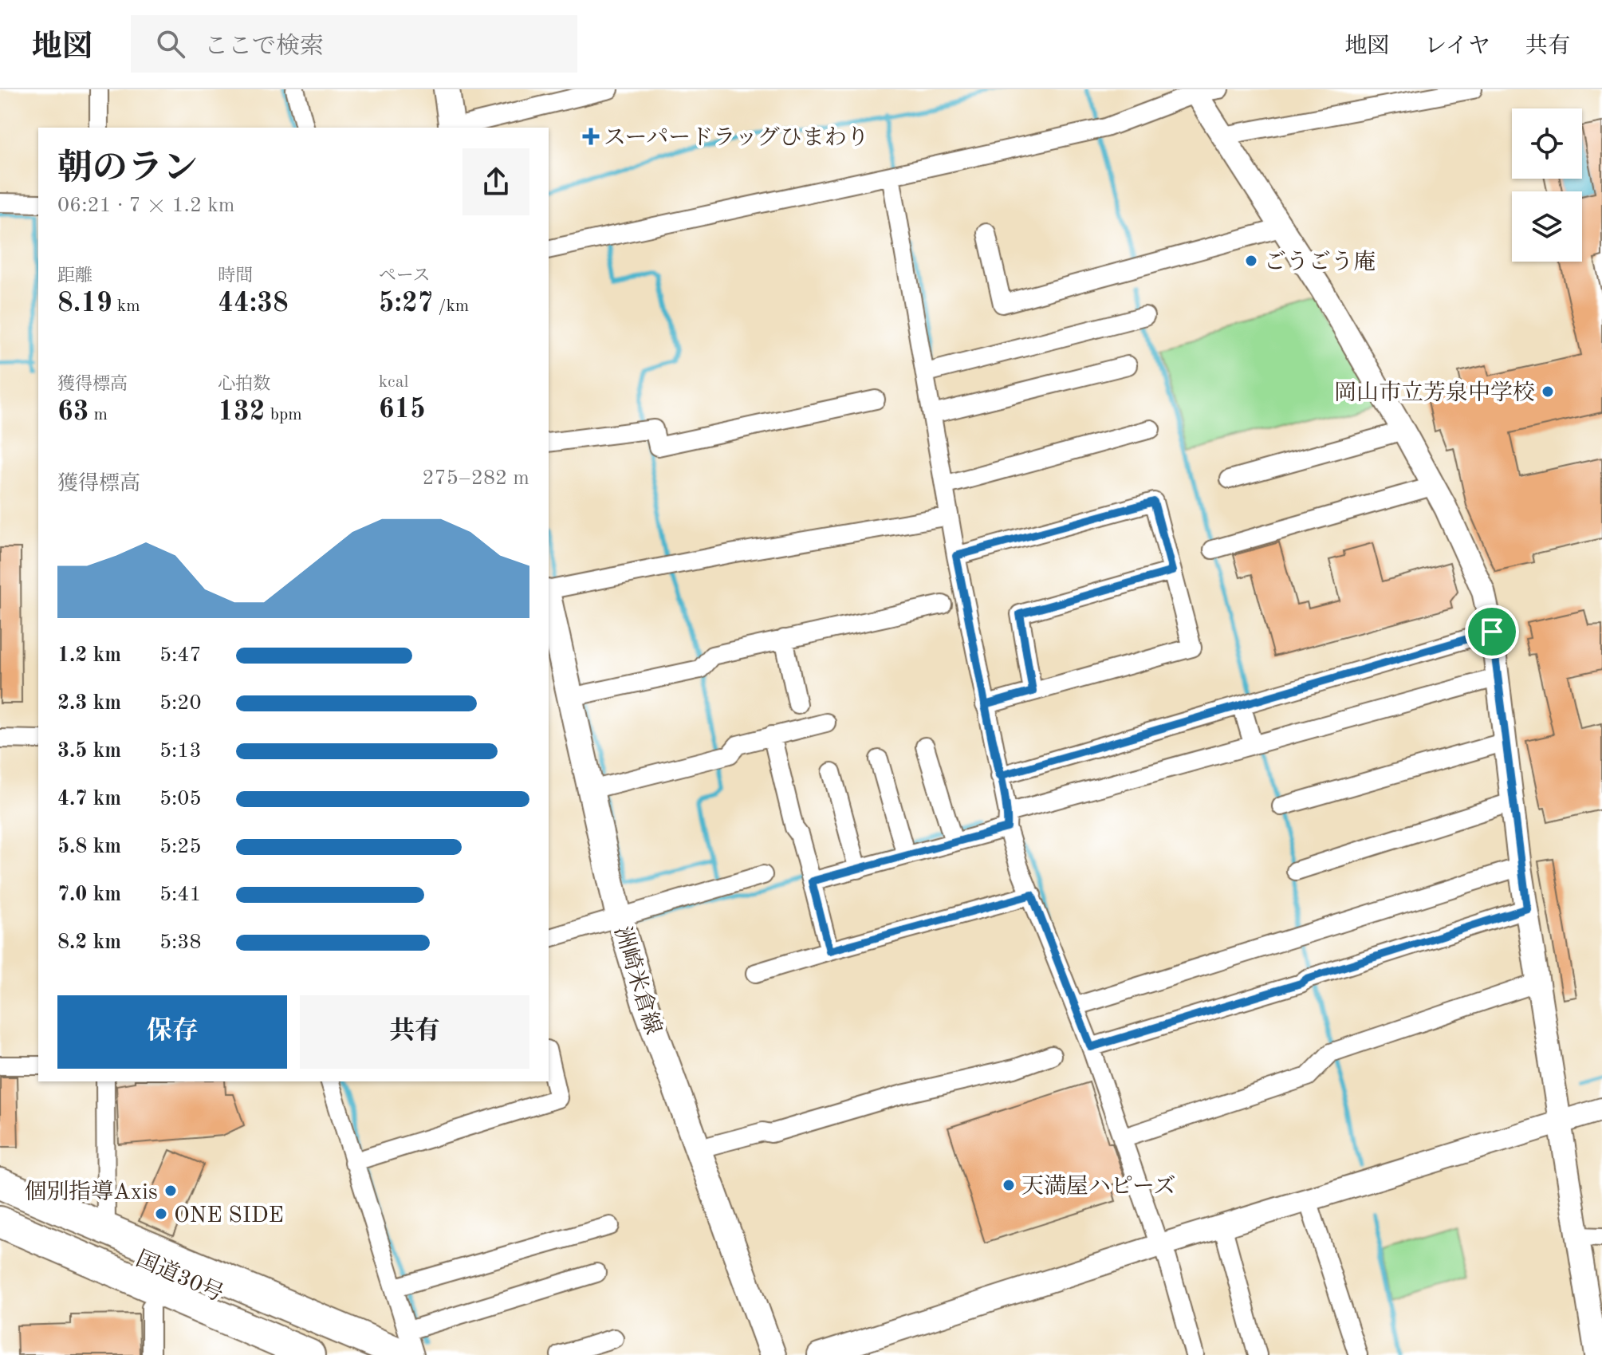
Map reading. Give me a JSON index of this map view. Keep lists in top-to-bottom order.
{
  "streets": {
    "highway": ["国道30号"],
    "main road": ["洲崎米倉線"]
  },
  "places": {
    "health": ["スーパードラッグひまわり"],
    "other": [
      "ごうごう庵",
      "岡山市立芳泉中学校",
      "天満屋ハピーズ",
      "個別指導Axis",
      "ONE SIDE"
    ]
  },
  "page": {
    "header": "地図",
    "search": "ここで検索",
    "nav": ["地図", "レイヤ", "共有"],
    "heading": ["朝のラン", "06:21 · 7 × 1.2 km"],
    "stats": [
      ["距離", "8.19 km"],
      ["時間", "44:38"],
      ["ペース", "5:27 /km"],
      ["獲得標高", "63 m"],
      ["心拍数", "132 bpm"],
      ["kcal", "615"]
    ],
    "chart": ["獲得標高", "275–282 m"],
    "list": [
      {
        "name": "1.2 km",
        "note": "5:47"
      },
      {
        "name": "2.3 km",
        "note": "5:20"
      },
      {
        "name": "3.5 km",
        "note": "5:13"
      },
      {
        "name": "4.7 km",
        "note": "5:05"
      },
      {
        "name": "5.8 km",
        "note": "5:25"
      },
      {
        "name": "7.0 km",
        "note": "5:41"
      },
      {
        "name": "8.2 km",
        "note": "5:38"
      }
    ],
    "buttons": ["保存", "共有"]
  }
}
